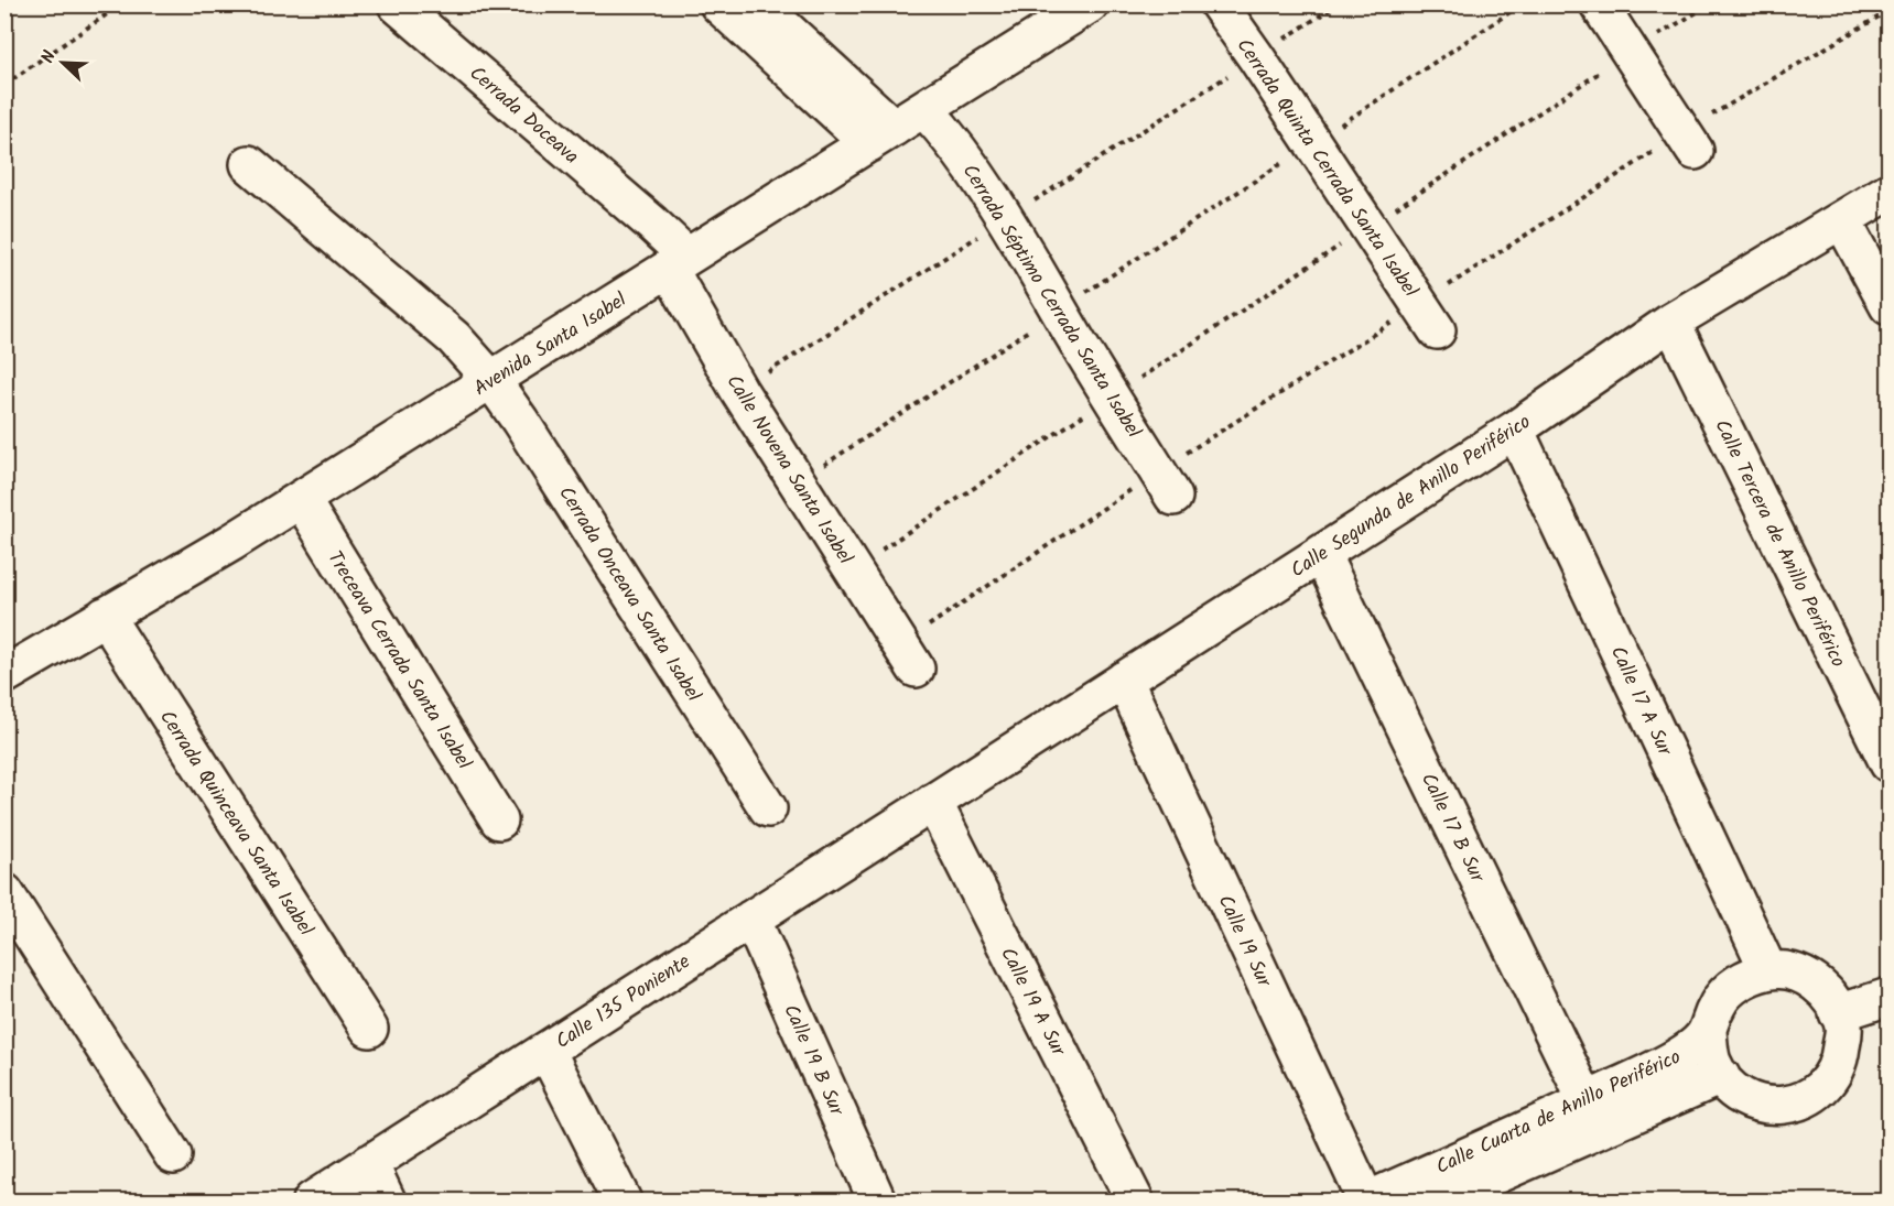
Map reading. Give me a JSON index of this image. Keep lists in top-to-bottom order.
{
  "streets": {
    "street": [
      "Cerrada Doceava",
      "Cerrada Quinta Cerrada Santa Isabel",
      "Cerrada Séptimo Cerrada Santa Isabel",
      "Avenida Santa Isabel",
      "Calle Novena Santa Isabel",
      "Calle Segunda de Anillo Periférico",
      "Calle Tercera de Anillo Periférico",
      "Cerrada Onceava Santa Isabel",
      "Treceava Cerrada Santa Isabel",
      "Calle 17 A Sur",
      "Cerrada Quinceava Santa Isabel",
      "Calle 17 B Sur",
      "Calle 19 Sur",
      "Calle 135 Poniente",
      "Calle 19 A Sur",
      "Calle 19 B Sur",
      "Calle Cuarta de Anillo Periférico"
    ]
  },
  "crossings": [
    ["Cerrada Doceava", "Avenida Santa Isabel"],
    ["Cerrada Doceava", "Calle Novena Santa Isabel"],
    ["Cerrada Séptimo Cerrada Santa Isabel", "Avenida Santa Isabel"],
    ["Avenida Santa Isabel", "Calle Novena Santa Isabel"],
    ["Avenida Santa Isabel", "Cerrada Onceava Santa Isabel"],
    ["Avenida Santa Isabel", "Treceava Cerrada Santa Isabel"],
    ["Avenida Santa Isabel", "Cerrada Quinceava Santa Isabel"],
    ["Calle Segunda de Anillo Periférico", "Calle Tercera de Anillo Periférico"],
    ["Calle Segunda de Anillo Periférico", "Calle 17 A Sur"],
    ["Calle Segunda de Anillo Periférico", "Calle 17 B Sur"],
    ["Calle Segunda de Anillo Periférico", "Calle 19 Sur"],
    ["Calle Segunda de Anillo Periférico", "Calle 135 Poniente"],
    ["Calle Segunda de Anillo Periférico", "Calle 19 A Sur"],
    ["Calle 17 A Sur", "Calle Cuarta de Anillo Periférico"],
    ["Calle 17 B Sur", "Calle Cuarta de Anillo Periférico"],
    ["Calle 19 Sur", "Calle Cuarta de Anillo Periférico"],
    ["Calle 135 Poniente", "Calle 19 A Sur"],
    ["Calle 135 Poniente", "Calle 19 B Sur"]
  ],
  "north": "top left"
}
